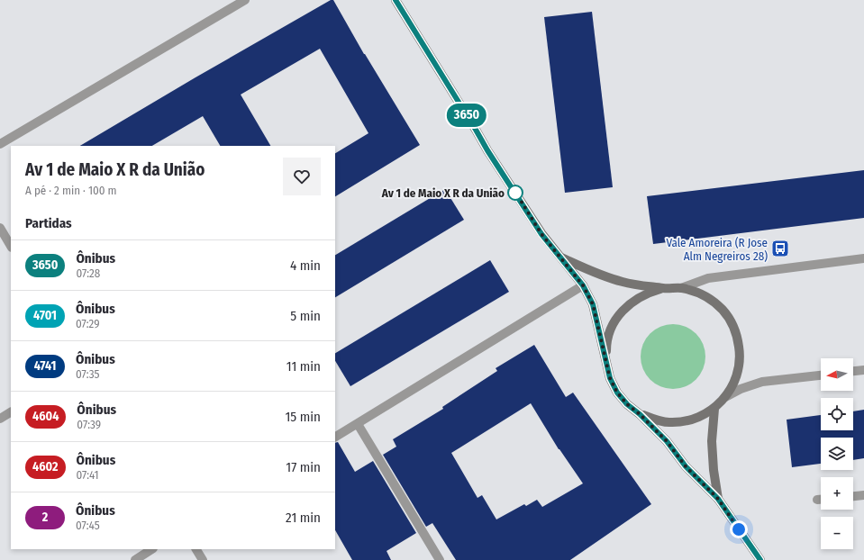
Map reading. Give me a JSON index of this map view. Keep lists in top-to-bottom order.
{
  "places": {
    "other": ["Av 1 de Maio X R da União"],
    "bus stop": ["Vale Amoreira (R Jose Alm Negreiros 28)"]
  },
  "lines": ["bus line 3650"],
  "north": "left",
  "page": {
    "on_map": "3650",
    "heading": [
      ["Av 1 de Maio X R da União", "A pé · 2 min · 100 m"],
      "Partidas"
    ],
    "list": [
      {
        "mark": "3650",
        "name": "Ônibus",
        "note": "07:28",
        "value": "4 min"
      },
      {
        "mark": "4701",
        "name": "Ônibus",
        "note": "07:29",
        "value": "5 min"
      },
      {
        "mark": "4741",
        "name": "Ônibus",
        "note": "07:35",
        "value": "11 min"
      },
      {
        "mark": "4604",
        "name": "Ônibus",
        "note": "07:39",
        "value": "15 min"
      },
      {
        "mark": "4602",
        "name": "Ônibus",
        "note": "07:41",
        "value": "17 min"
      },
      {
        "mark": "2",
        "name": "Ônibus",
        "note": "07:45",
        "value": "21 min"
      }
    ],
    "map_buttons": ["+", "−"]
  }
}
